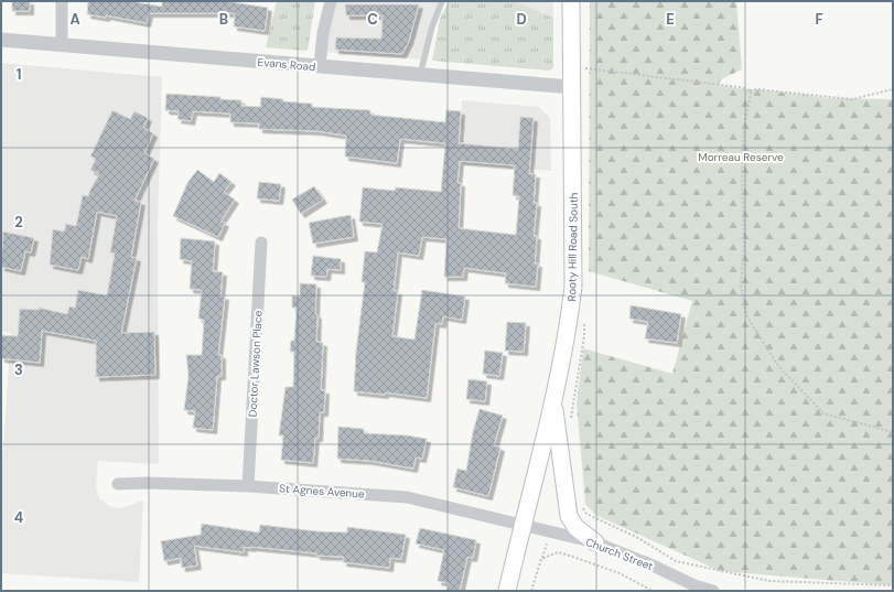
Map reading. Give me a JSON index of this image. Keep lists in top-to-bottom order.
{
  "streets": {
    "main road": ["Rooty Hill Road South"],
    "street": [
      "Evans Road",
      "Doctor Lawson Place",
      "St Agnes Avenue",
      "Church Street"
    ]
  },
  "crossings": [
    ["Evans Road", "Rooty Hill Road South"],
    ["Rooty Hill Road South", "St Agnes Avenue"],
    ["Rooty Hill Road South", "Church Street"],
    ["Doctor Lawson Place", "St Agnes Avenue"],
    ["St Agnes Avenue", "Church Street"]
  ],
  "parks": ["Morreau Reserve"],
  "grid": {
    "columns": [
      "A",
      "B",
      "C",
      "D",
      "E",
      "F"
    ],
    "rows": [
      "1",
      "2",
      "3",
      "4"
    ]
  }
}
